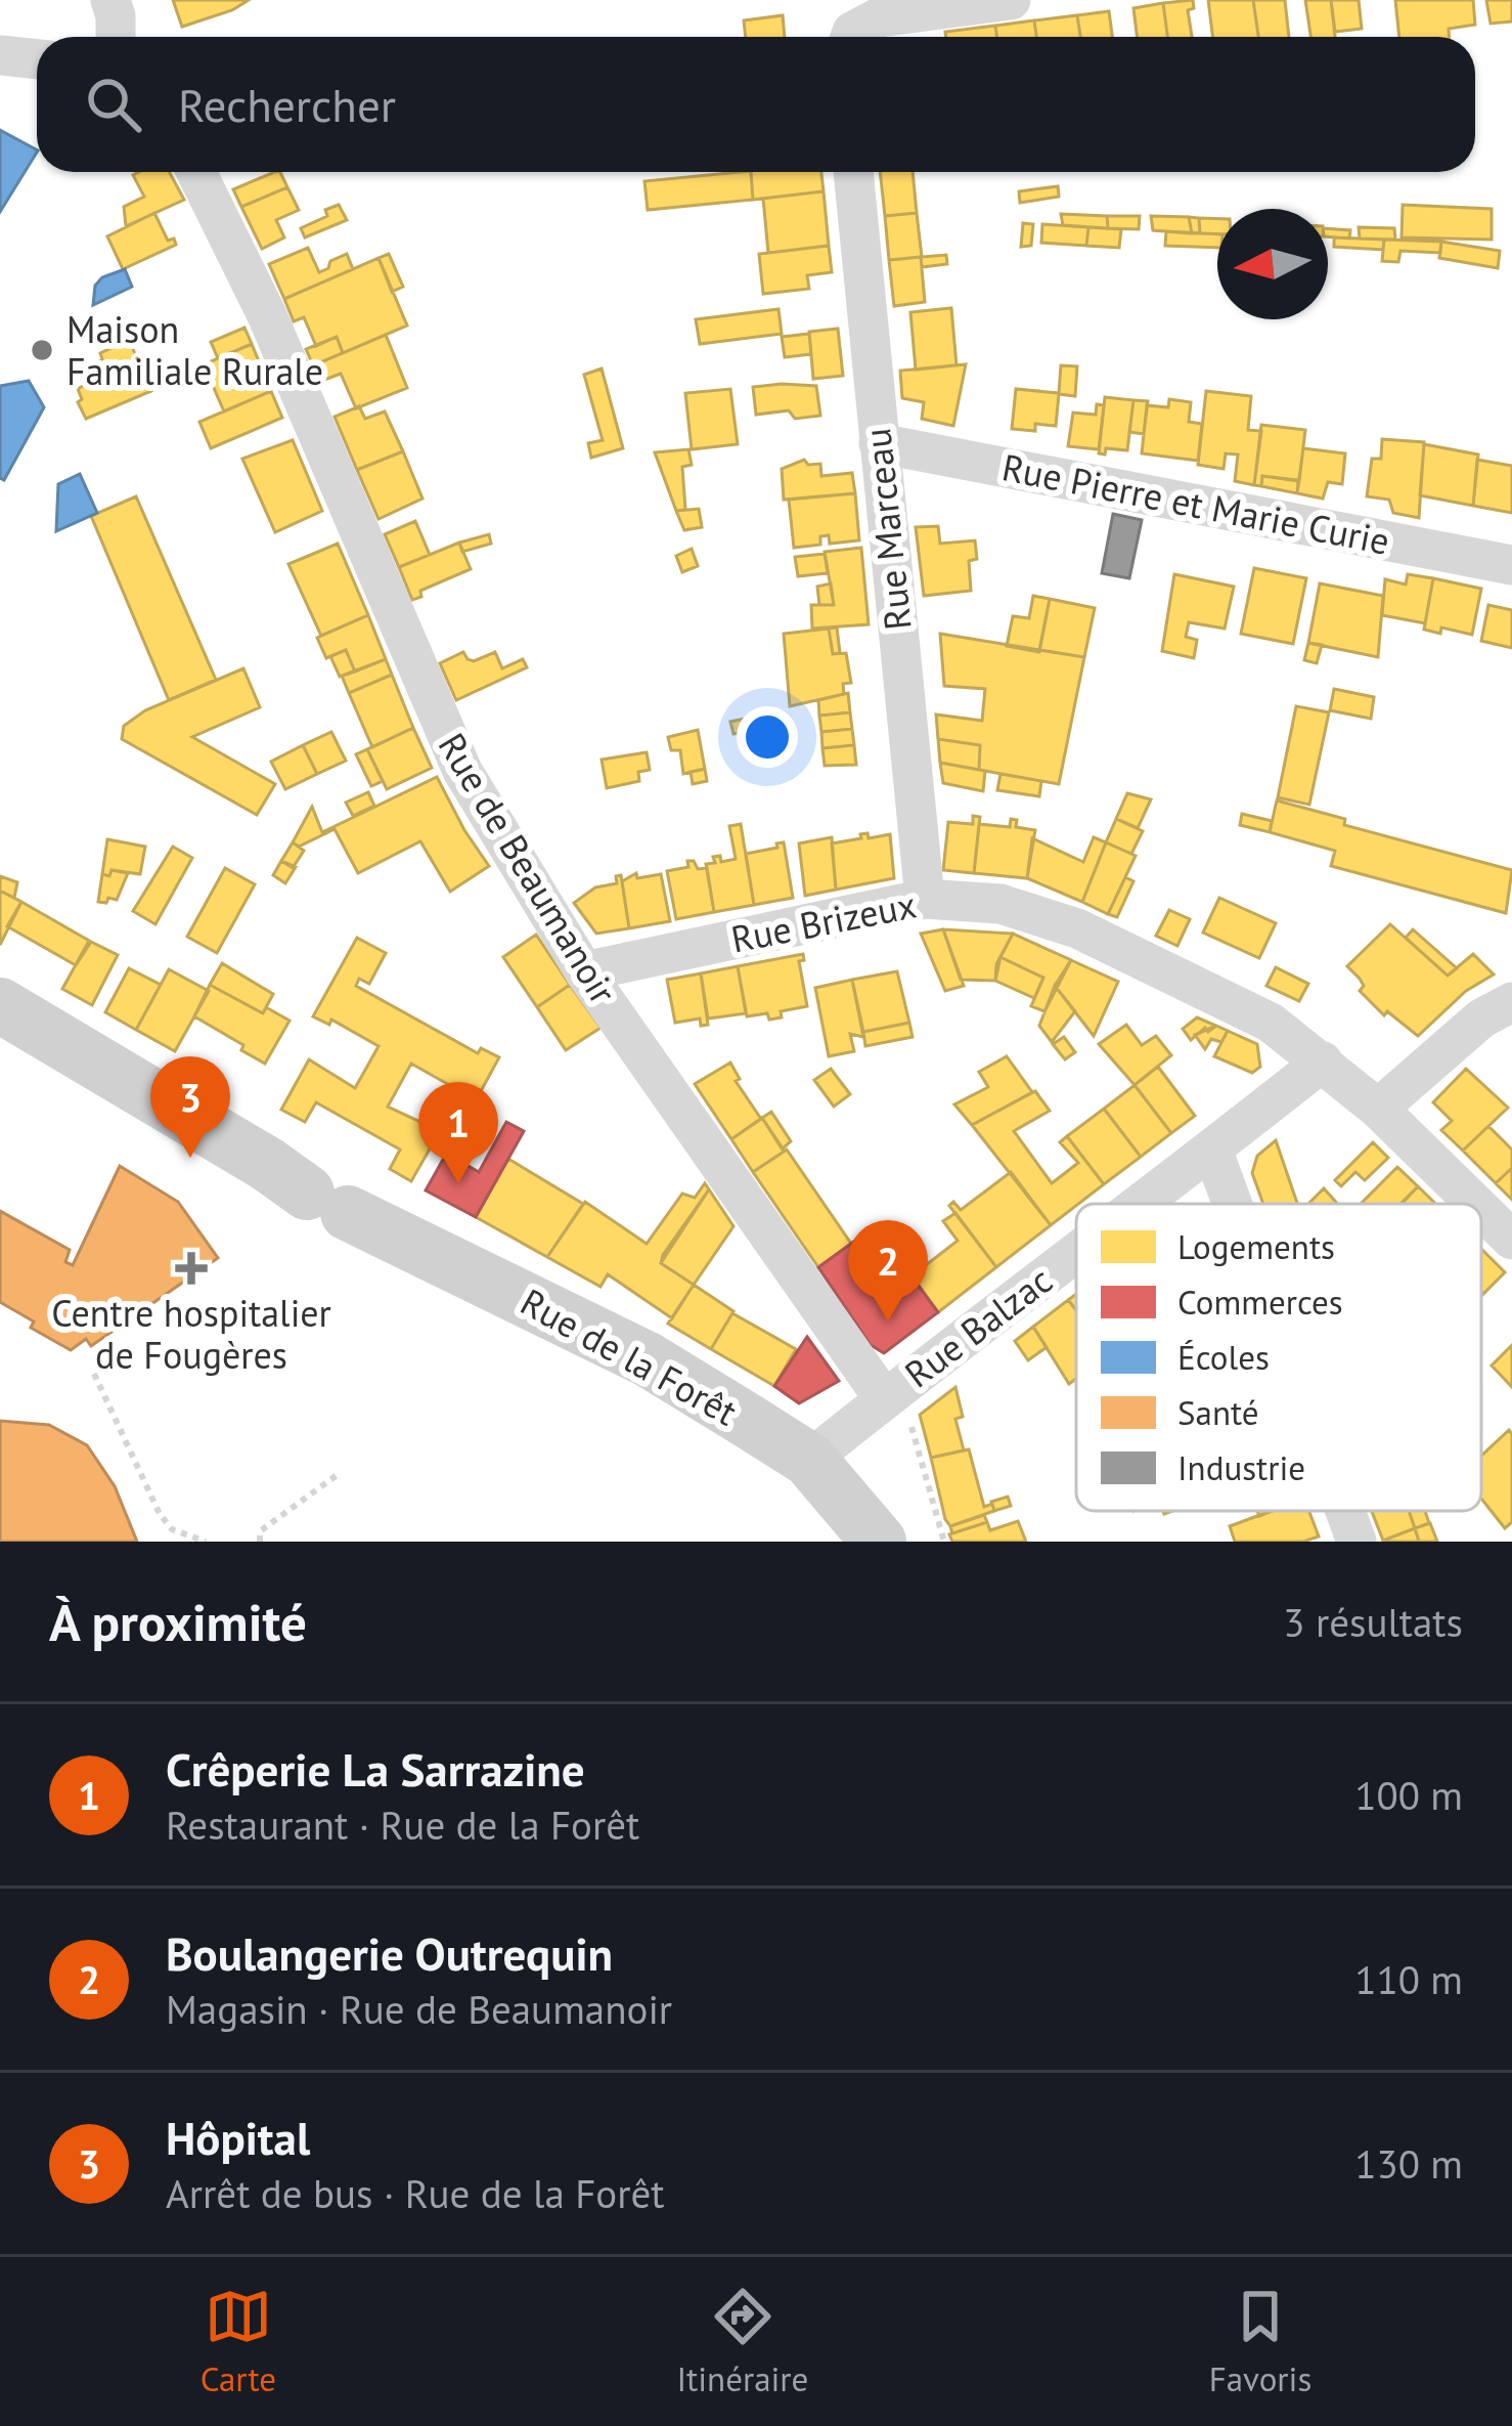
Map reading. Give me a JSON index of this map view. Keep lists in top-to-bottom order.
{
  "streets": {
    "main road": ["Rue de la Forêt"],
    "street": [
      "Rue Pierre et Marie Curie",
      "Rue Marceau",
      "Rue de Beaumanoir",
      "Rue Brizeux",
      "Rue Balzac"
    ]
  },
  "crossings": [
    ["Rue Pierre et Marie Curie", "Rue Marceau"],
    ["Rue Marceau", "Rue Brizeux"],
    ["Rue de Beaumanoir", "Rue Brizeux"],
    ["Rue de Beaumanoir", "Rue Balzac"],
    ["Rue Brizeux", "Rue Balzac"],
    ["Rue Balzac", "Rue de la Forêt"]
  ],
  "places": {
    "other": ["Maison Familiale Rurale"],
    "health": ["Centre hospitalier de Fougères"]
  },
  "legend": [
    "Logements",
    "Commerces",
    "Écoles",
    "Santé",
    "Industrie"
  ],
  "north": "left",
  "page": {
    "search": "Rechercher",
    "pins": ["3", "1", "2"],
    "heading": ["À proximité", "3 résultats"],
    "list": [
      {
        "mark": "1",
        "name": "Crêperie La Sarrazine",
        "note": "Restaurant · Rue de la Forêt",
        "value": "100 m"
      },
      {
        "mark": "2",
        "name": "Boulangerie Outrequin",
        "note": "Magasin · Rue de Beaumanoir",
        "value": "110 m"
      },
      {
        "mark": "3",
        "name": "Hôpital",
        "note": "Arrêt de bus · Rue de la Forêt",
        "value": "130 m"
      }
    ],
    "nav": ["Carte", "Itinéraire", "Favoris"]
  }
}
